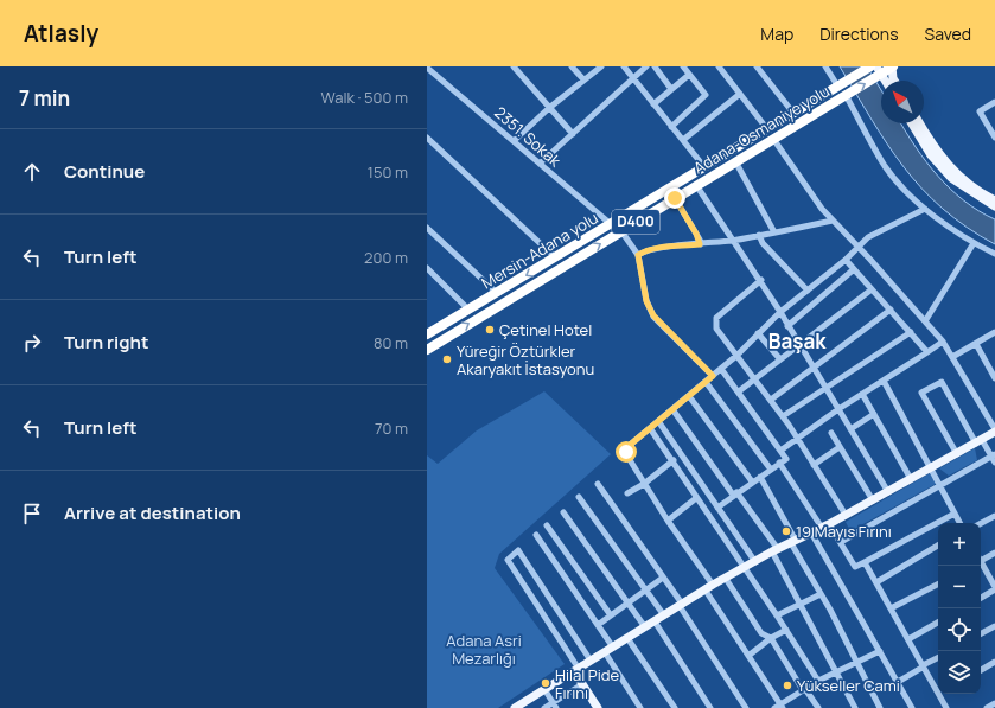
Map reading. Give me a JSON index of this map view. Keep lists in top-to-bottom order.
{
  "streets": {
    "highway": ["Adana-Osmaniye yolu", "D400", "Mersin-Adana yolu"],
    "street": ["2351. Sokak"]
  },
  "crossings": [
    ["Adana-Osmaniye yolu", "Mersin-Adana yolu"],
    ["2351. Sokak", "Mersin-Adana yolu"]
  ],
  "one_way": ["Adana-Osmaniye yolu"],
  "districts": ["Başak"],
  "parks": ["Adana Asri Mezarlığı"],
  "places": [
    "Çetinel Hotel",
    "Yüreğir Öztürkler Akaryakıt İstasyonu",
    "19 Mayıs Fırını",
    "Hilal Pide Fırını",
    "Yükseller Cami"
  ],
  "north": "top left",
  "page": {
    "header": "Atlasly",
    "nav": ["Map", "Directions", "Saved"],
    "heading": ["7 min", "Walk · 500 m"],
    "list": [
      ["Continue", "150 m"],
      ["Turn left", "200 m"],
      ["Turn right", "80 m"],
      ["Turn left", "70 m"],
      "Arrive at destination"
    ],
    "map_buttons": ["+", "−"]
  }
}
